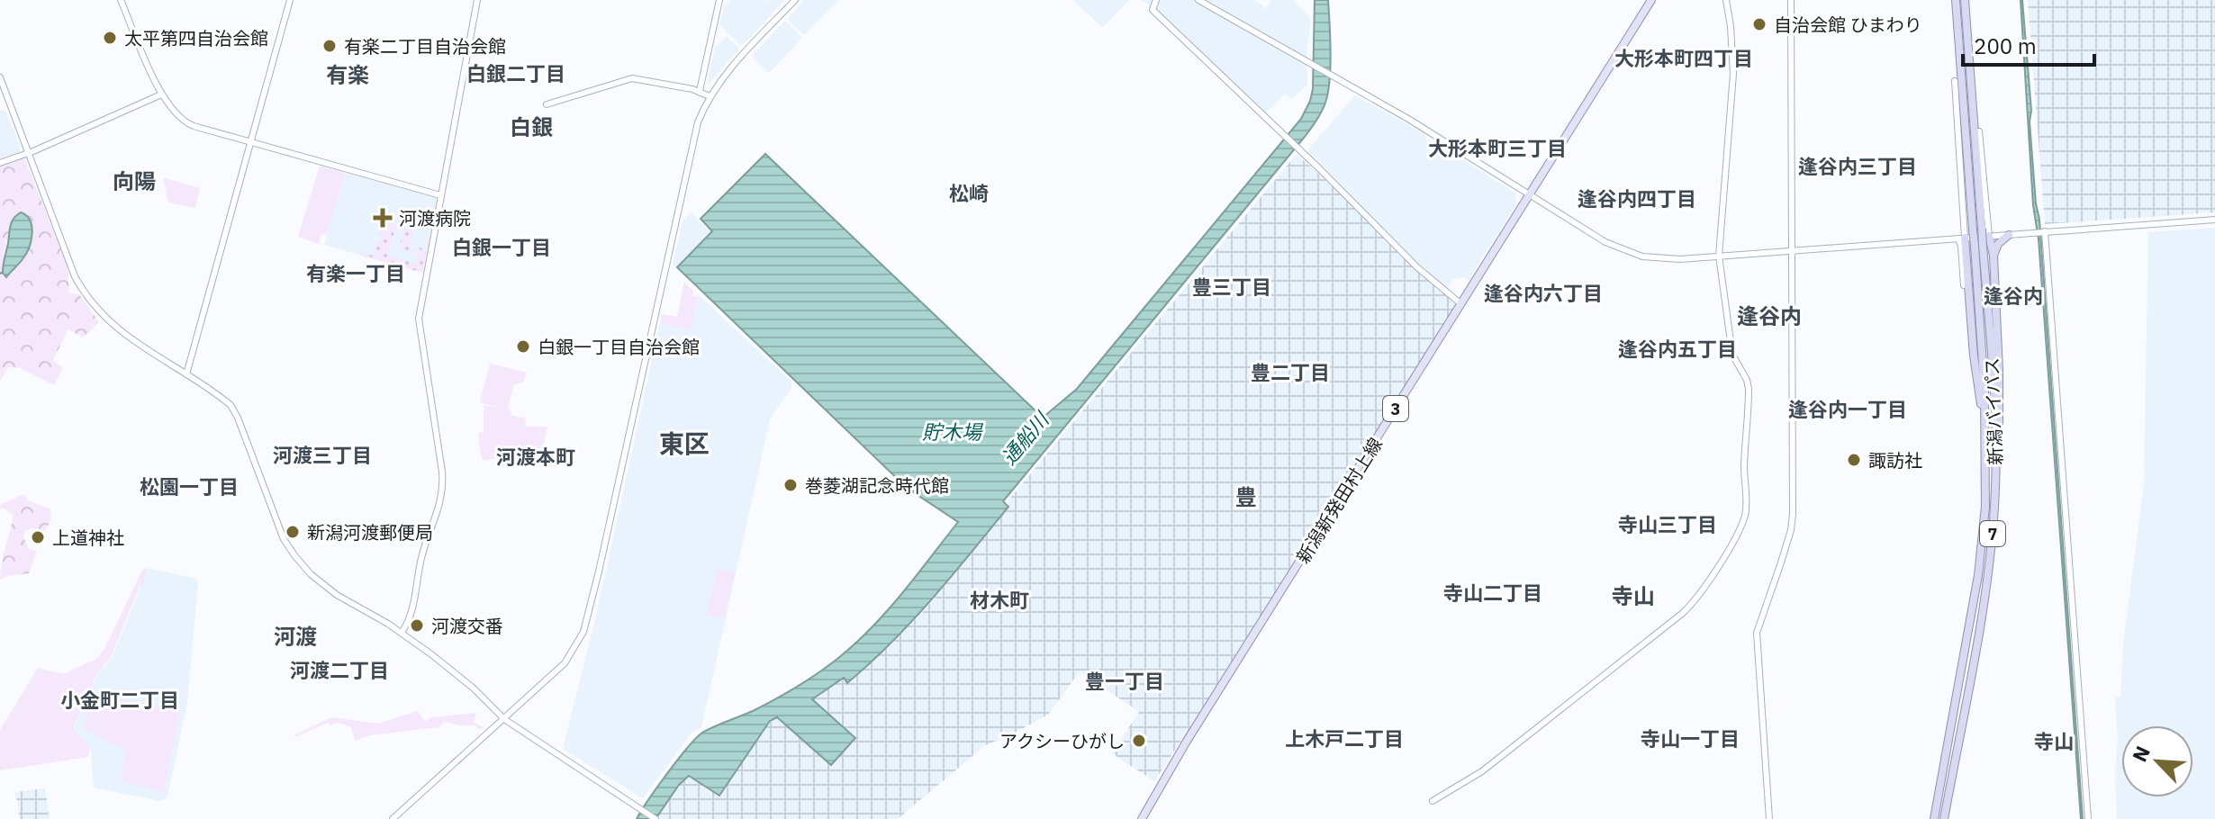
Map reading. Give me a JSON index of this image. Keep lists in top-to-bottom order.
{
  "streets": {
    "highway": ["新潟バイパス", "7"],
    "main road": ["3", "新潟新発田村上線"]
  },
  "districts": [
    "大形本町四丁目",
    "白銀二丁目",
    "有楽",
    "白銀",
    "大形本町三丁目",
    "逢谷内三丁目",
    "向陽",
    "松崎",
    "逢谷内四丁目",
    "白銀一丁目",
    "有楽一丁目",
    "豊三丁目",
    "逢谷内六丁目",
    "逢谷内",
    "逢谷内",
    "逢谷内五丁目",
    "豊二丁目",
    "逢谷内一丁目",
    "東区",
    "河渡三丁目",
    "河渡本町",
    "松園一丁目",
    "豊",
    "寺山三丁目",
    "寺山二丁目",
    "寺山",
    "材木町",
    "河渡",
    "河渡二丁目",
    "豊一丁目",
    "小金町二丁目",
    "上木戸二丁目",
    "寺山一丁目",
    "寺山"
  ],
  "water": ["貯木場", "通船川"],
  "places": {
    "other": [
      "自治会館 ひまわり",
      "太平第四自治会館",
      "有楽二丁目自治会館",
      "白銀一丁目自治会館",
      "諏訪社",
      "巻菱湖記念時代館",
      "新潟河渡郵便局",
      "上道神社",
      "河渡交番",
      "アクシーひがし"
    ],
    "health": ["河渡病院"]
  },
  "scale_bar": "200 m",
  "north": "top left"
}
